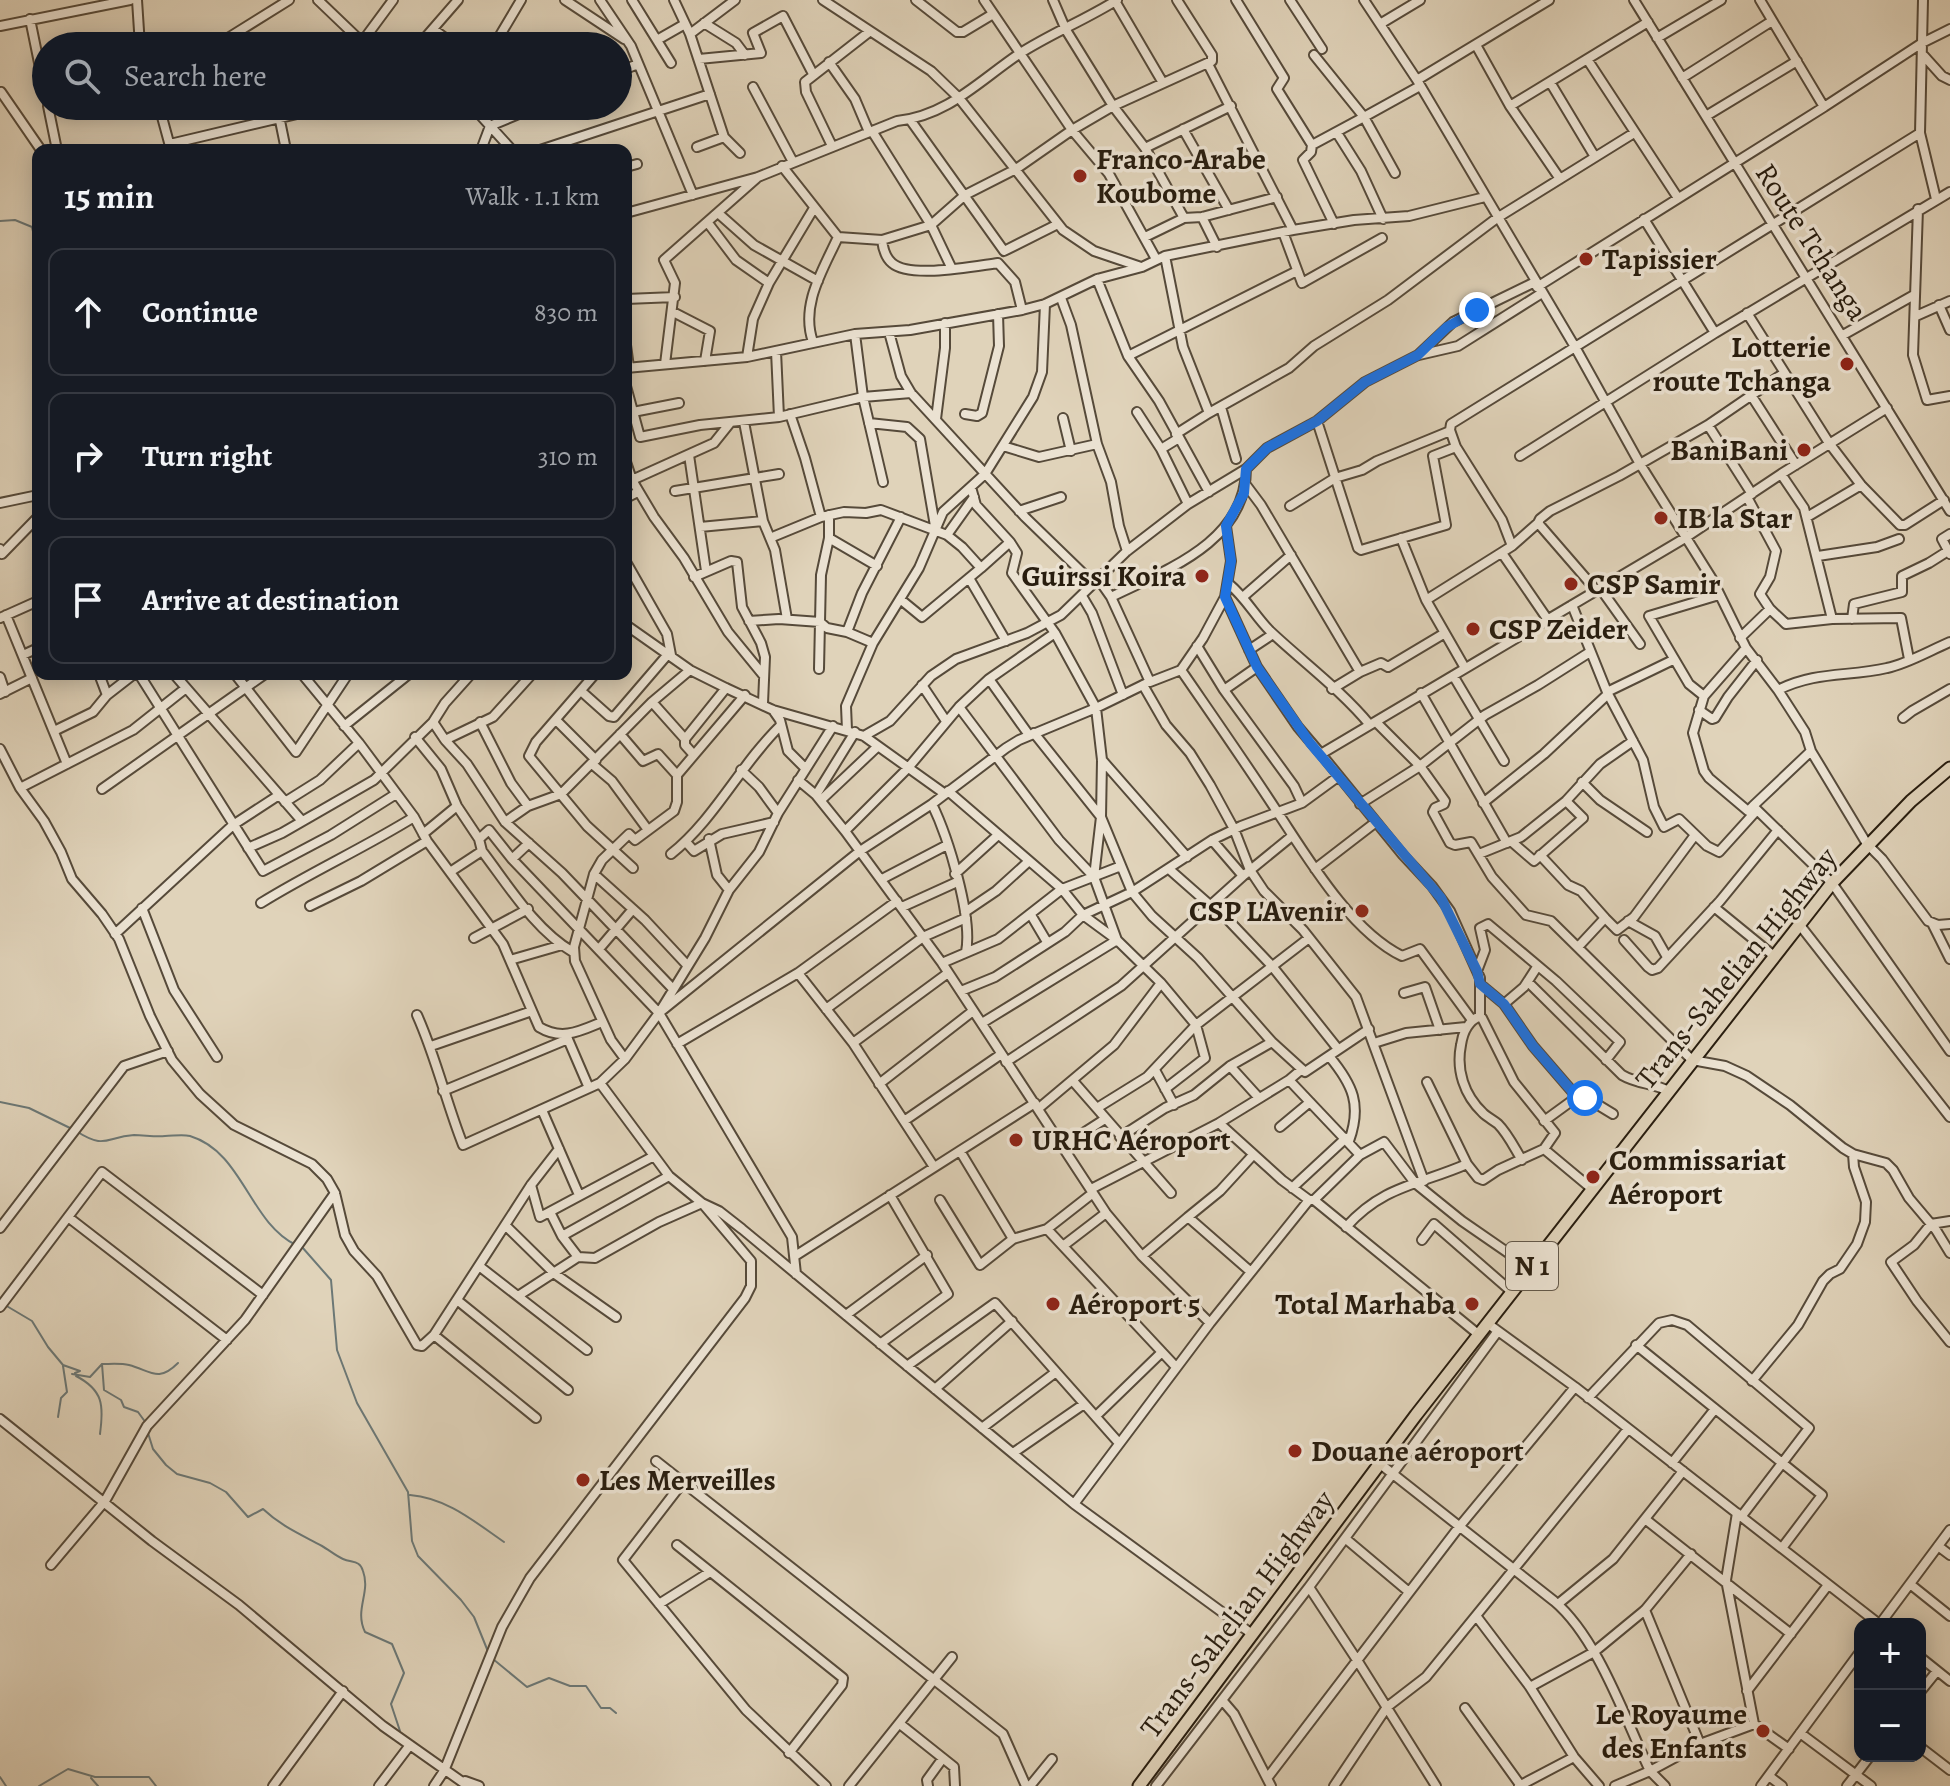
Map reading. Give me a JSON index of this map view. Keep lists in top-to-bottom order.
{
  "streets": {
    "highway": ["Trans-Sahelian Highway", "N 1"],
    "street": ["Route Tchanga"]
  },
  "places": [
    "Franco-Arabe Koubome",
    "Tapissier",
    "Lotterie route Tchanga",
    "BaniBani",
    "IB la Star",
    "Guirssi Koira",
    "CSP Samir",
    "CSP Zeider",
    "CSP L'Avenir",
    "URHC Aéroport",
    "Commissariat Aéroport",
    "Aéroport 5",
    "Total Marhaba",
    "Douane aéroport",
    "Les Merveilles",
    "Le Royaume des Enfants"
  ],
  "page": {
    "search": "Search here",
    "heading": ["15 min", "Walk · 1.1 km"],
    "list": [
      ["Continue", "830 m"],
      ["Turn right", "310 m"],
      "Arrive at destination"
    ],
    "map_buttons": ["+", "−"]
  }
}
